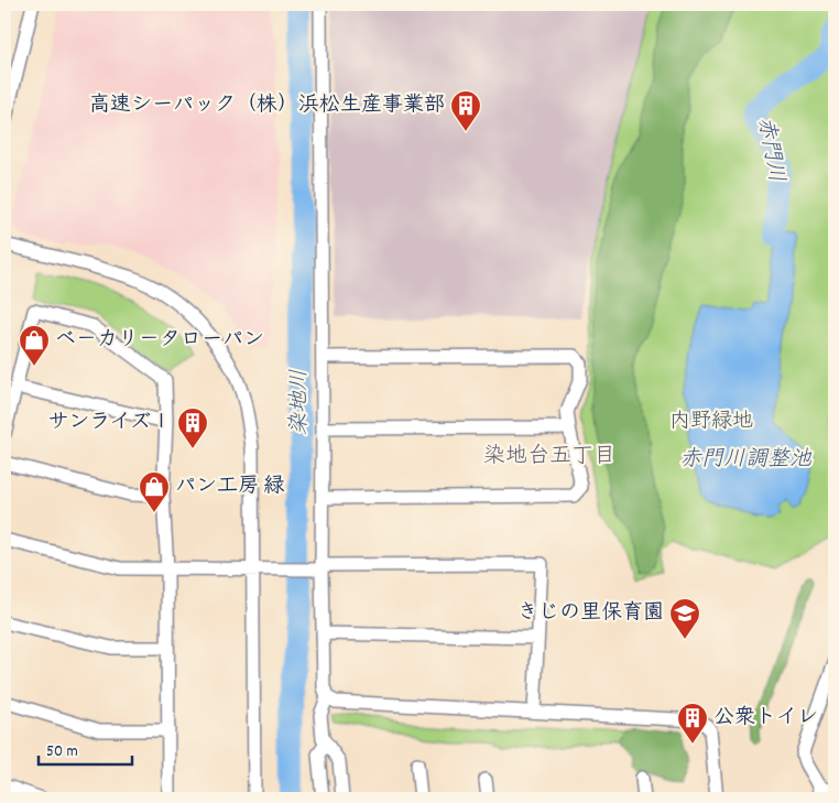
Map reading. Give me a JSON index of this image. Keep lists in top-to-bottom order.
{
  "districts": ["染地台五丁目"],
  "water": ["赤門川", "染地川", "赤門川調整池"],
  "parks": ["内野緑地"],
  "places": {
    "building": ["高速シーパック（株）浜松生産事業部", "サンライズⅠ", "公衆トイレ"],
    "shop": ["ベ－カリ－タローパン", "パン工房 緑"],
    "school or university": ["きじの里保育園"]
  },
  "scale_bar": "50 m"
}
